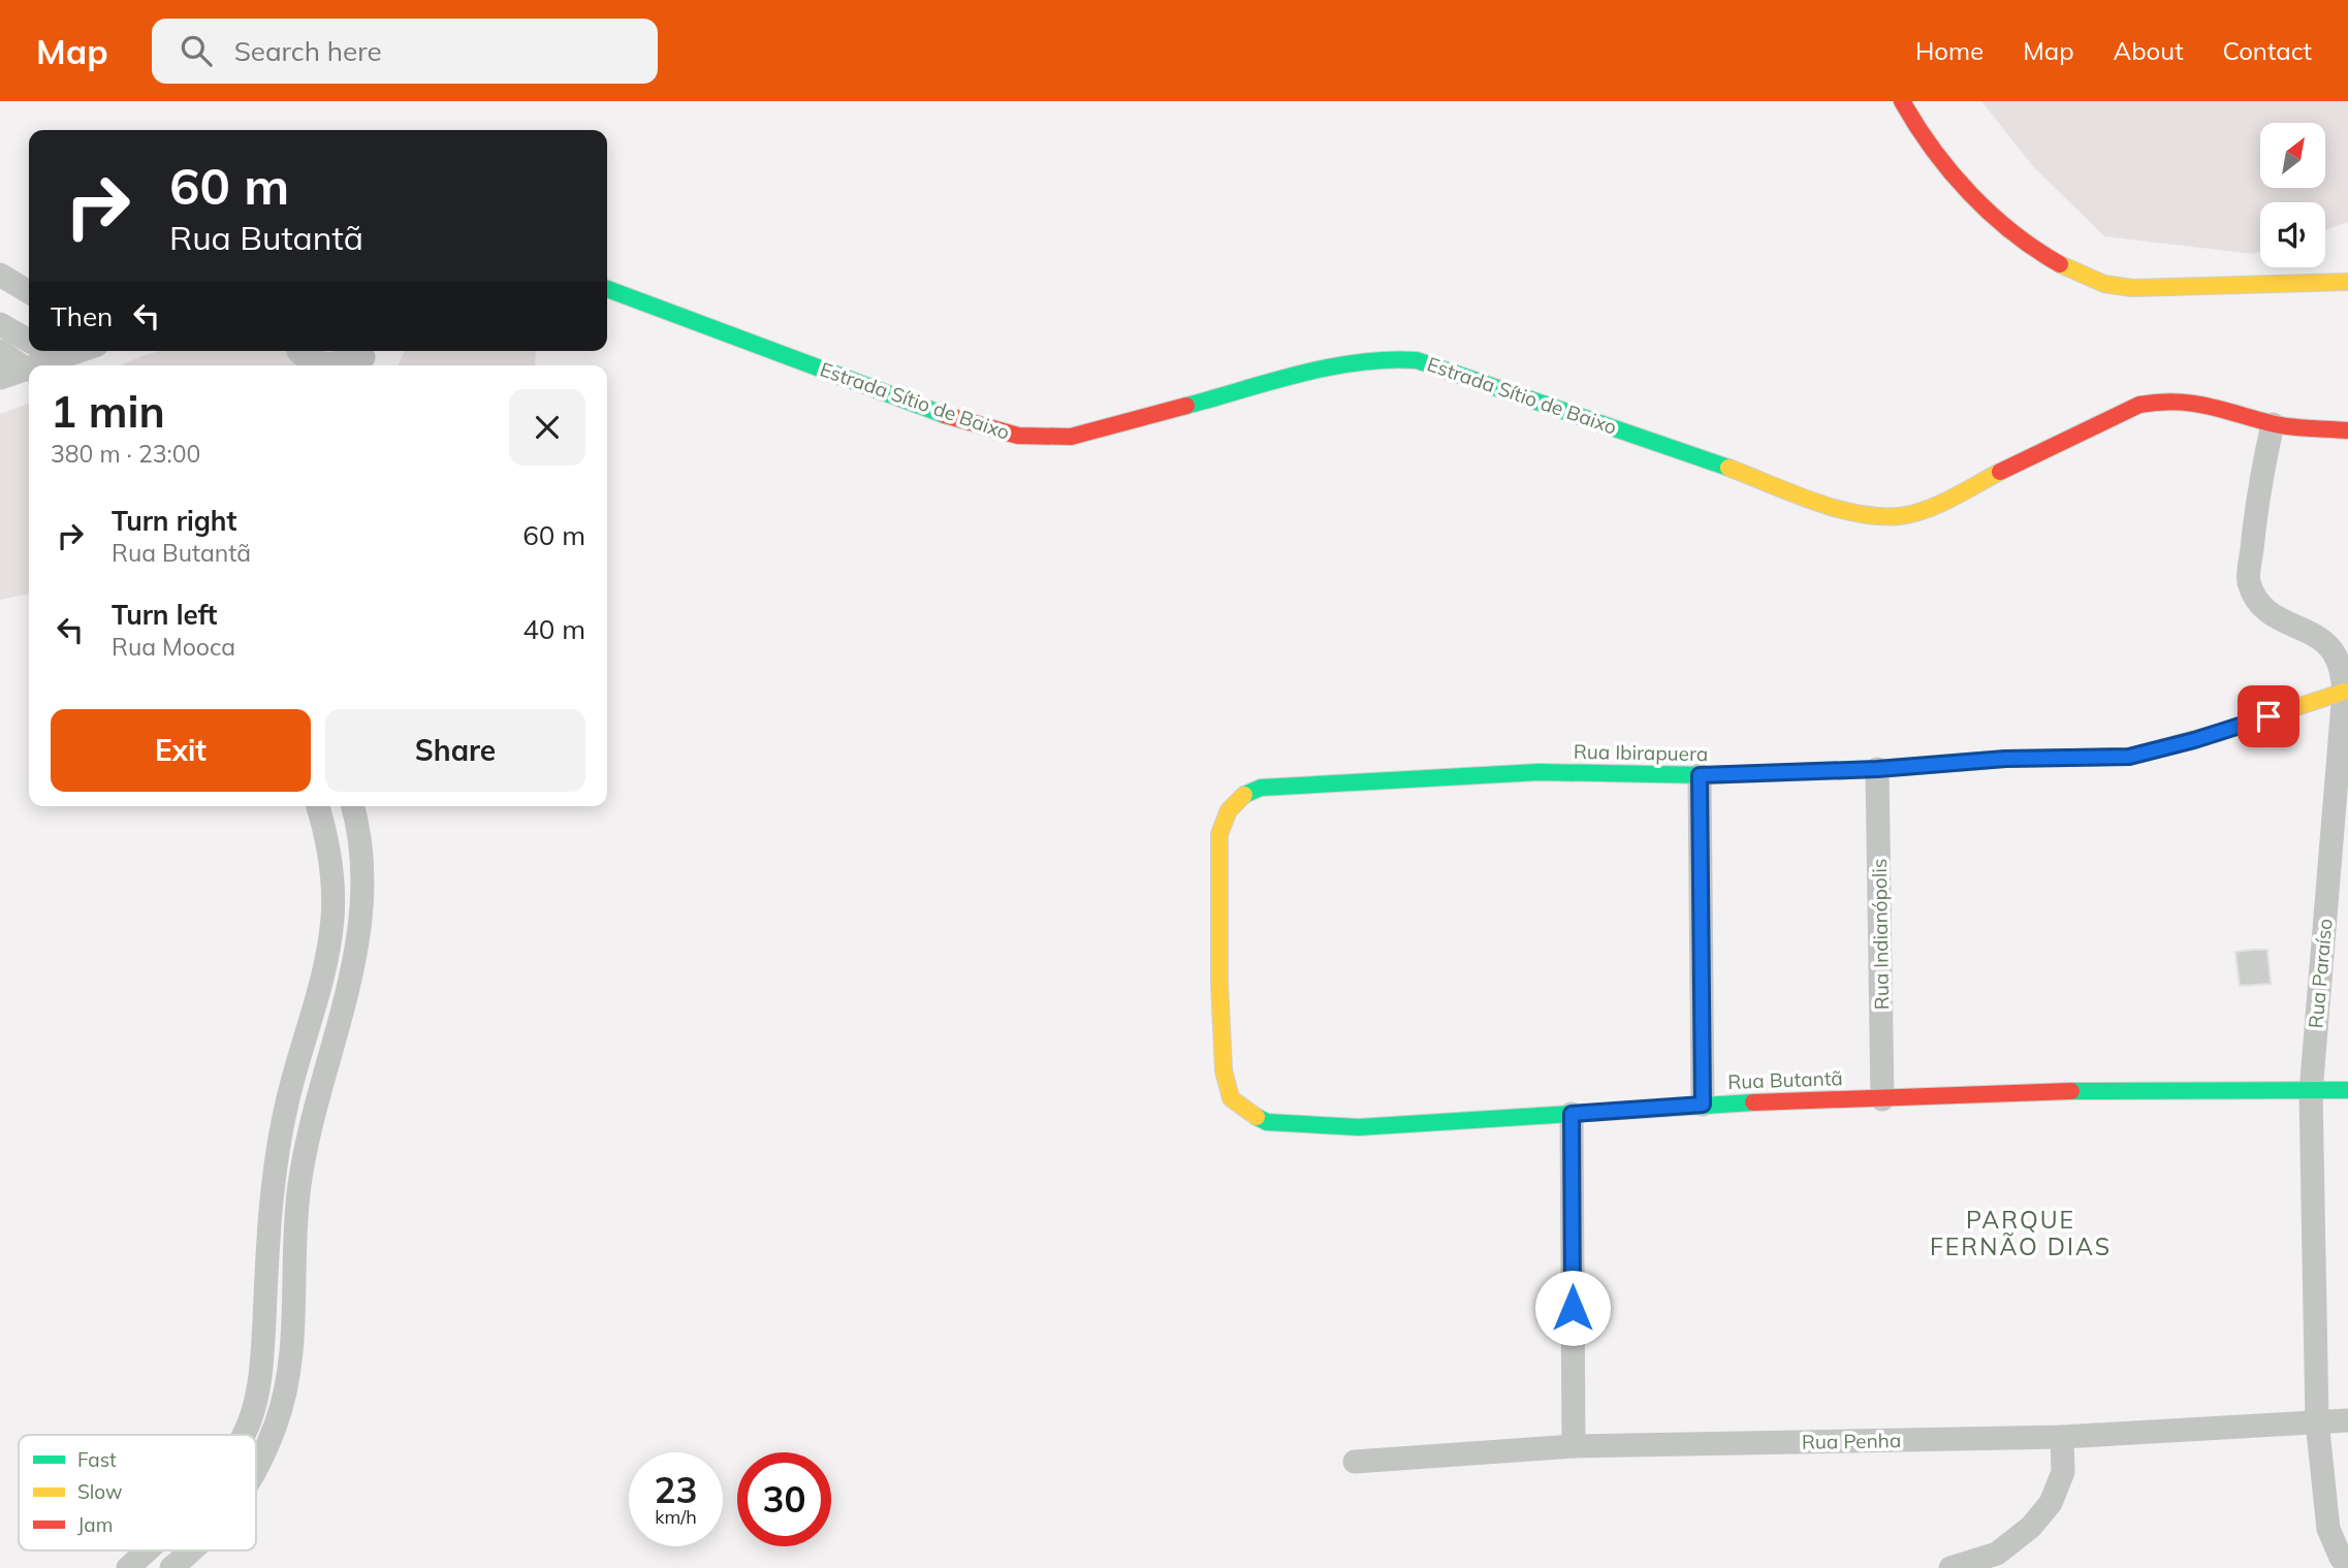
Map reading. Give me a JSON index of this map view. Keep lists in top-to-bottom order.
{
  "streets": {
    "street": [
      "Estrada Sítio de Baixo",
      "Rua Ibirapuera",
      "Rua Indianópolis",
      "Rua Paraíso",
      "Rua Butantã",
      "Rua Penha"
    ]
  },
  "crossings": [
    ["Estrada Sítio de Baixo", "Rua Paraíso"],
    ["Rua Ibirapuera", "Rua Indianópolis"],
    ["Rua Ibirapuera", "Rua Paraíso"],
    ["Rua Ibirapuera", "Rua Butantã"],
    ["Rua Indianópolis", "Rua Butantã"],
    ["Rua Paraíso", "Rua Butantã"],
    ["Rua Paraíso", "Rua Penha"]
  ],
  "districts": ["PARQUE FERNÃO DIAS"],
  "legend": ["Fast", "Slow", "Jam"],
  "north": "top right",
  "page": {
    "header": "Map",
    "search": "Search here",
    "nav": [
      "Home",
      "Map",
      "About",
      "Contact"
    ],
    "turn": ["60 m", "Rua Butantã"],
    "then": "Then",
    "heading": ["1 min", "380 m · 23:00"],
    "list": [
      {
        "name": "Turn right",
        "note": "Rua Butantã",
        "value": "60 m"
      },
      {
        "name": "Turn left",
        "note": "Rua Mooca",
        "value": "40 m"
      }
    ],
    "buttons": ["Exit", "Share"],
    "speed": "23 km/h",
    "limit": "30"
  }
}
